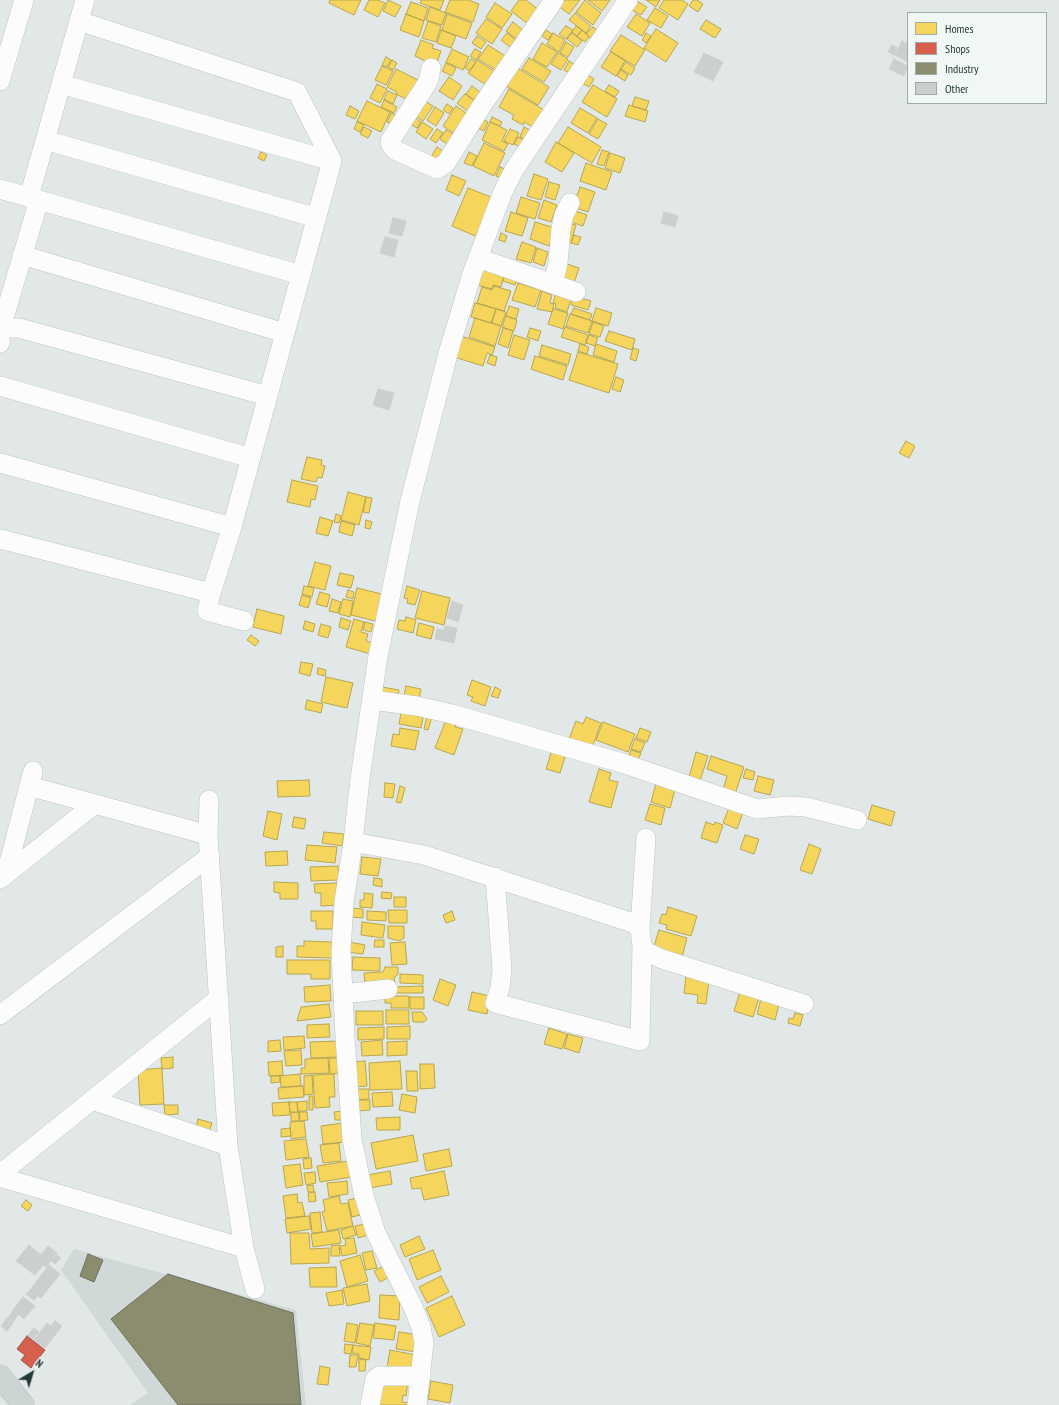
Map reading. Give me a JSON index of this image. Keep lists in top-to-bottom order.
{
  "legend": [
    "Homes",
    "Shops",
    "Industry",
    "Other"
  ],
  "north": "top right"
}
